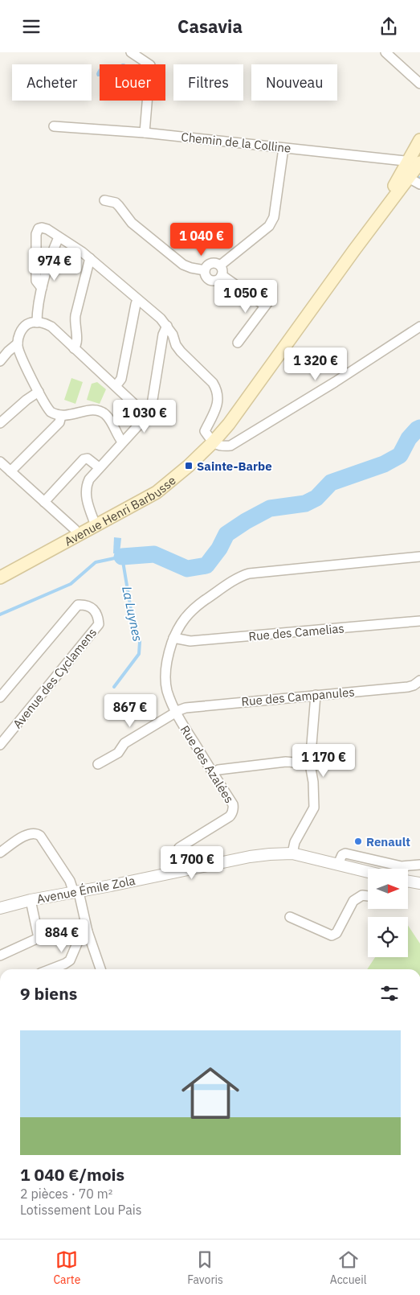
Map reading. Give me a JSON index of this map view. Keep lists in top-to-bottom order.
{
  "streets": {
    "main road": ["Avenue Henri Barbusse"],
    "street": [
      "Chemin de la Colline",
      "Rue des Camelias",
      "Avenue des Cyclamens",
      "Rue des Campanules",
      "Rue des Azalées",
      "Avenue Émile Zola"
    ]
  },
  "crossings": [
    ["Chemin de la Colline", "Avenue Henri Barbusse"],
    ["Rue des Camelias", "Rue des Azalées"],
    ["Rue des Campanules", "Rue des Azalées"],
    ["Rue des Azalées", "Avenue Émile Zola"]
  ],
  "water": ["La Luynes"],
  "places": {
    "transit": ["Sainte-Barbe"],
    "other": ["Renault"]
  },
  "north": "right",
  "page": {
    "header": "Casavia",
    "chip": [
      "Acheter",
      "Louer",
      "Filtres",
      "Nouveau"
    ],
    "price": [
      "1 040 €",
      "974 €",
      "1 050 €",
      "1 320 €",
      "1 030 €",
      "867 €",
      "1 170 €",
      "1 700 €",
      "884 €"
    ],
    "heading": "9 biens",
    "list": [
      {
        "name": "1 040 €/mois",
        "note": "2 pièces · 70 m² · Lotissement Lou Pais"
      }
    ],
    "tabs": ["Carte", "Favoris", "Accueil"]
  }
}
